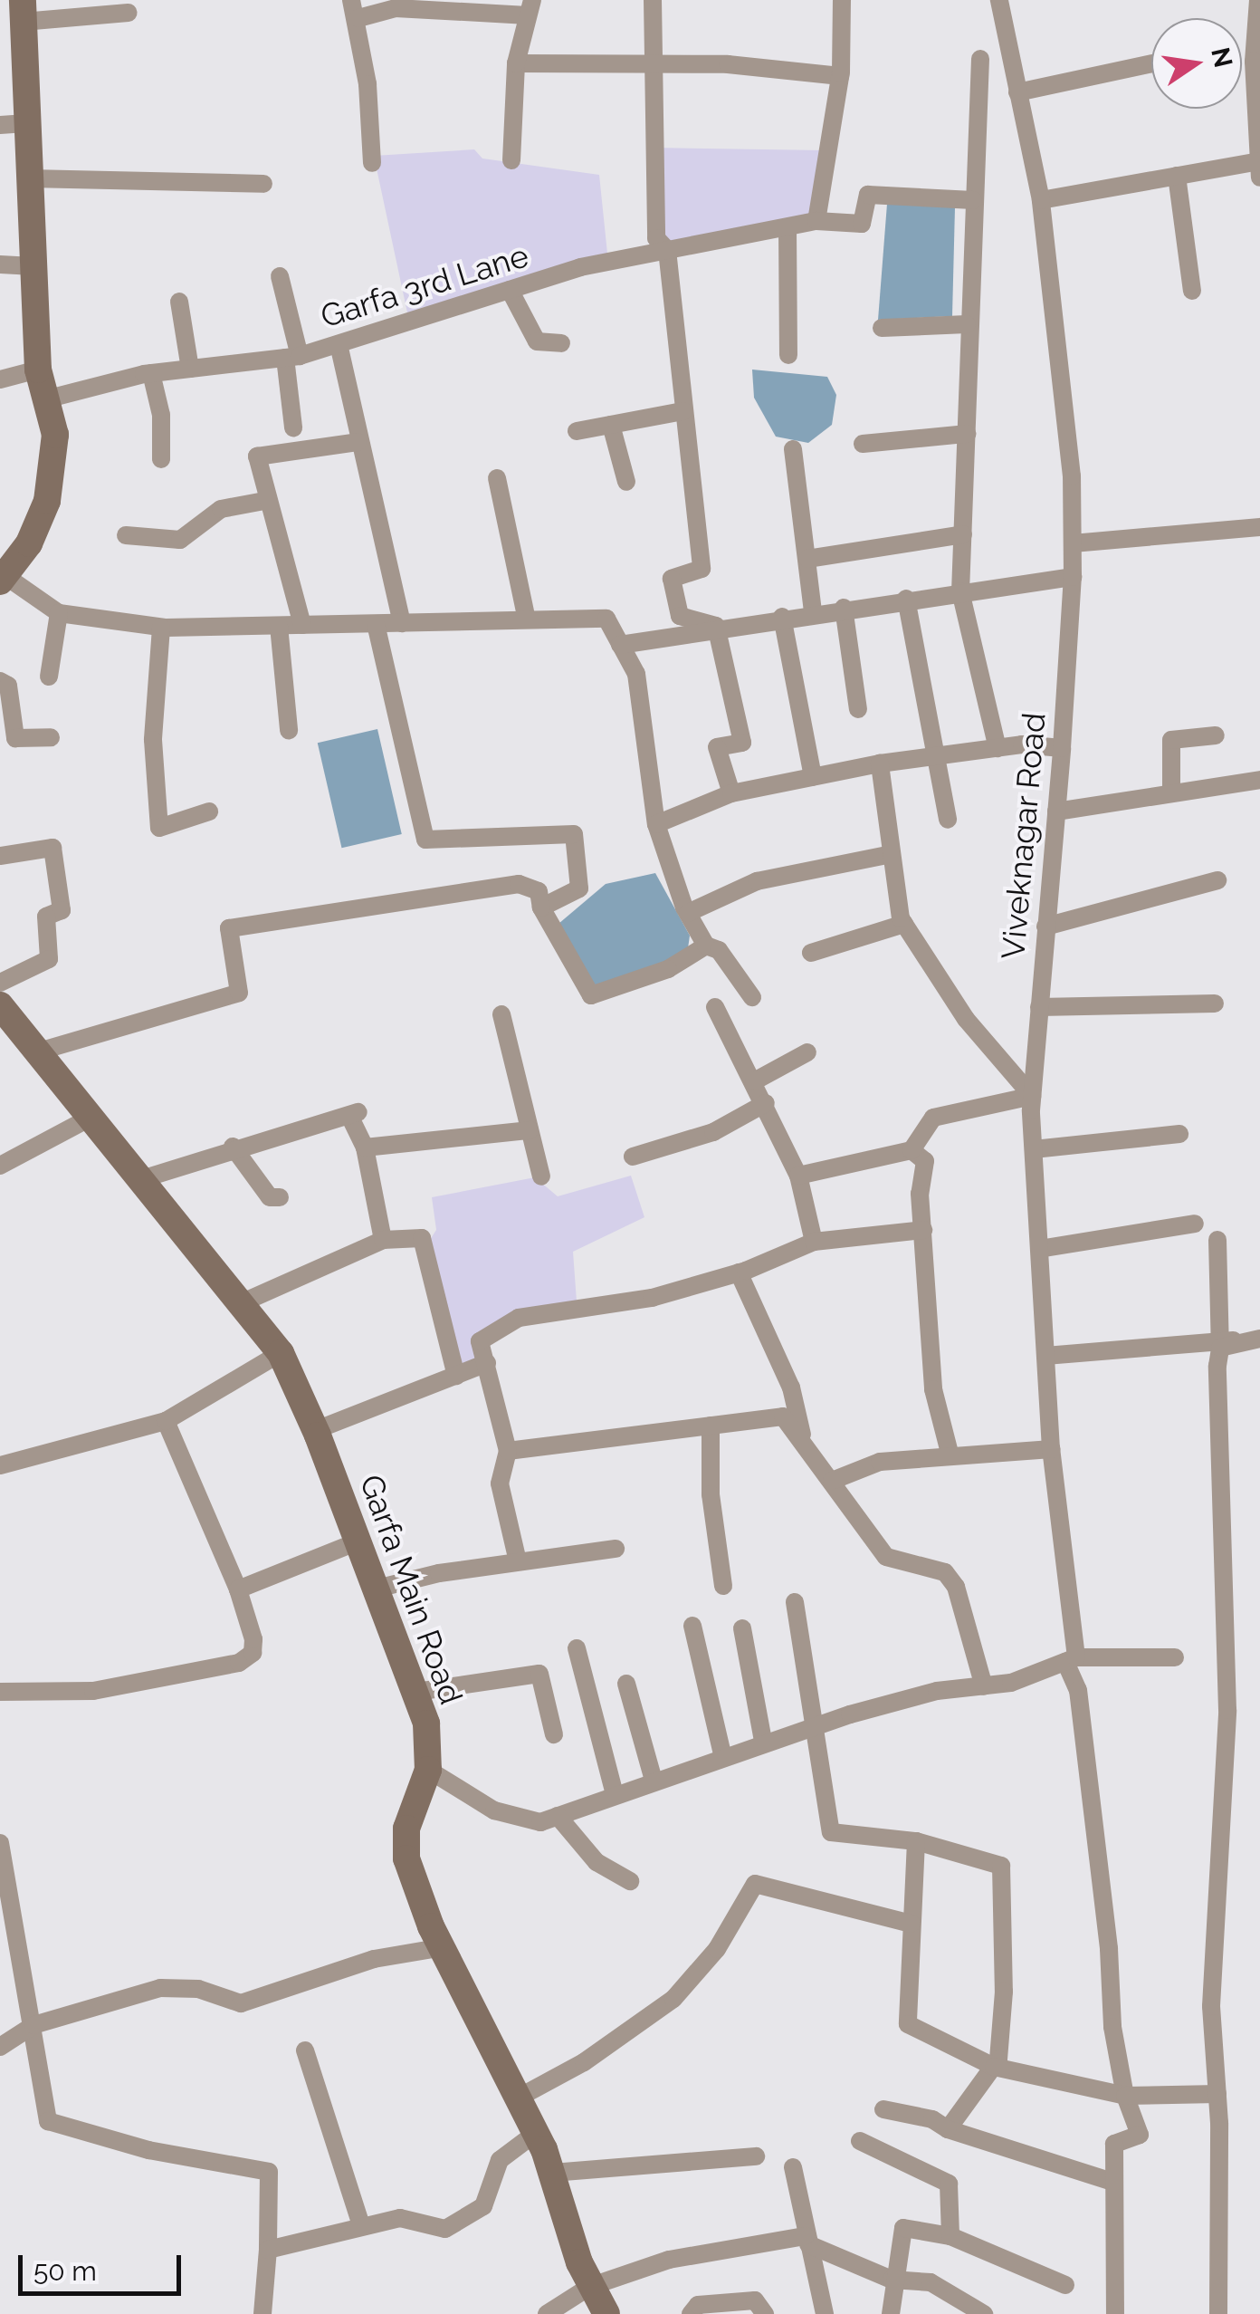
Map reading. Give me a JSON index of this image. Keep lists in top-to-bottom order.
{
  "streets": {
    "main road": ["Garfa Main Road"],
    "street": ["Garfa 3rd Lane", "Viveknagar Road"]
  },
  "scale_bar": "50 m",
  "north": "right"
}
